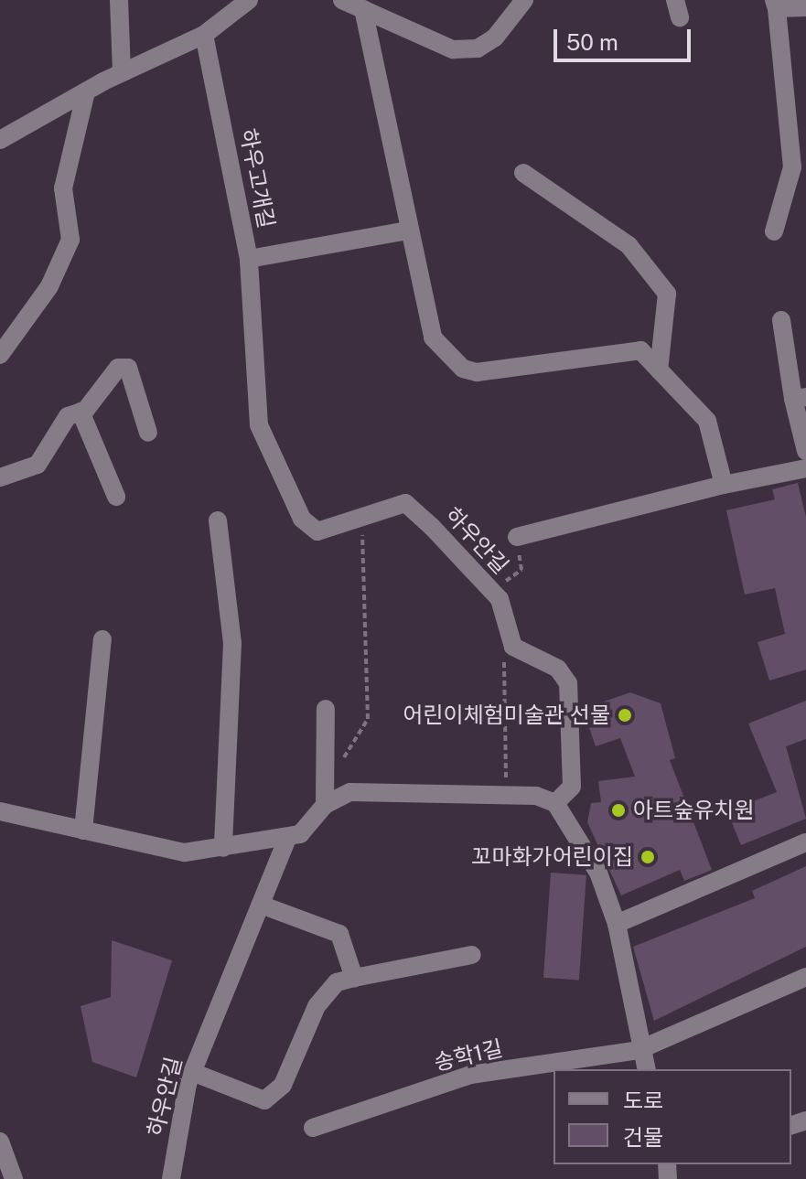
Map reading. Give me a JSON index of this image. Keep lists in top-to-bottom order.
{
  "streets": {
    "street": ["하우고개길", "하우안길", "송학1길"]
  },
  "crossings": [
    ["하우고개길", "하우안길"]
  ],
  "places": ["어린이체험미술관 선물", "아트숲유치원", "꼬마화가어린이집"],
  "legend": ["도로", "건물"],
  "scale_bar": "50 m"
}
